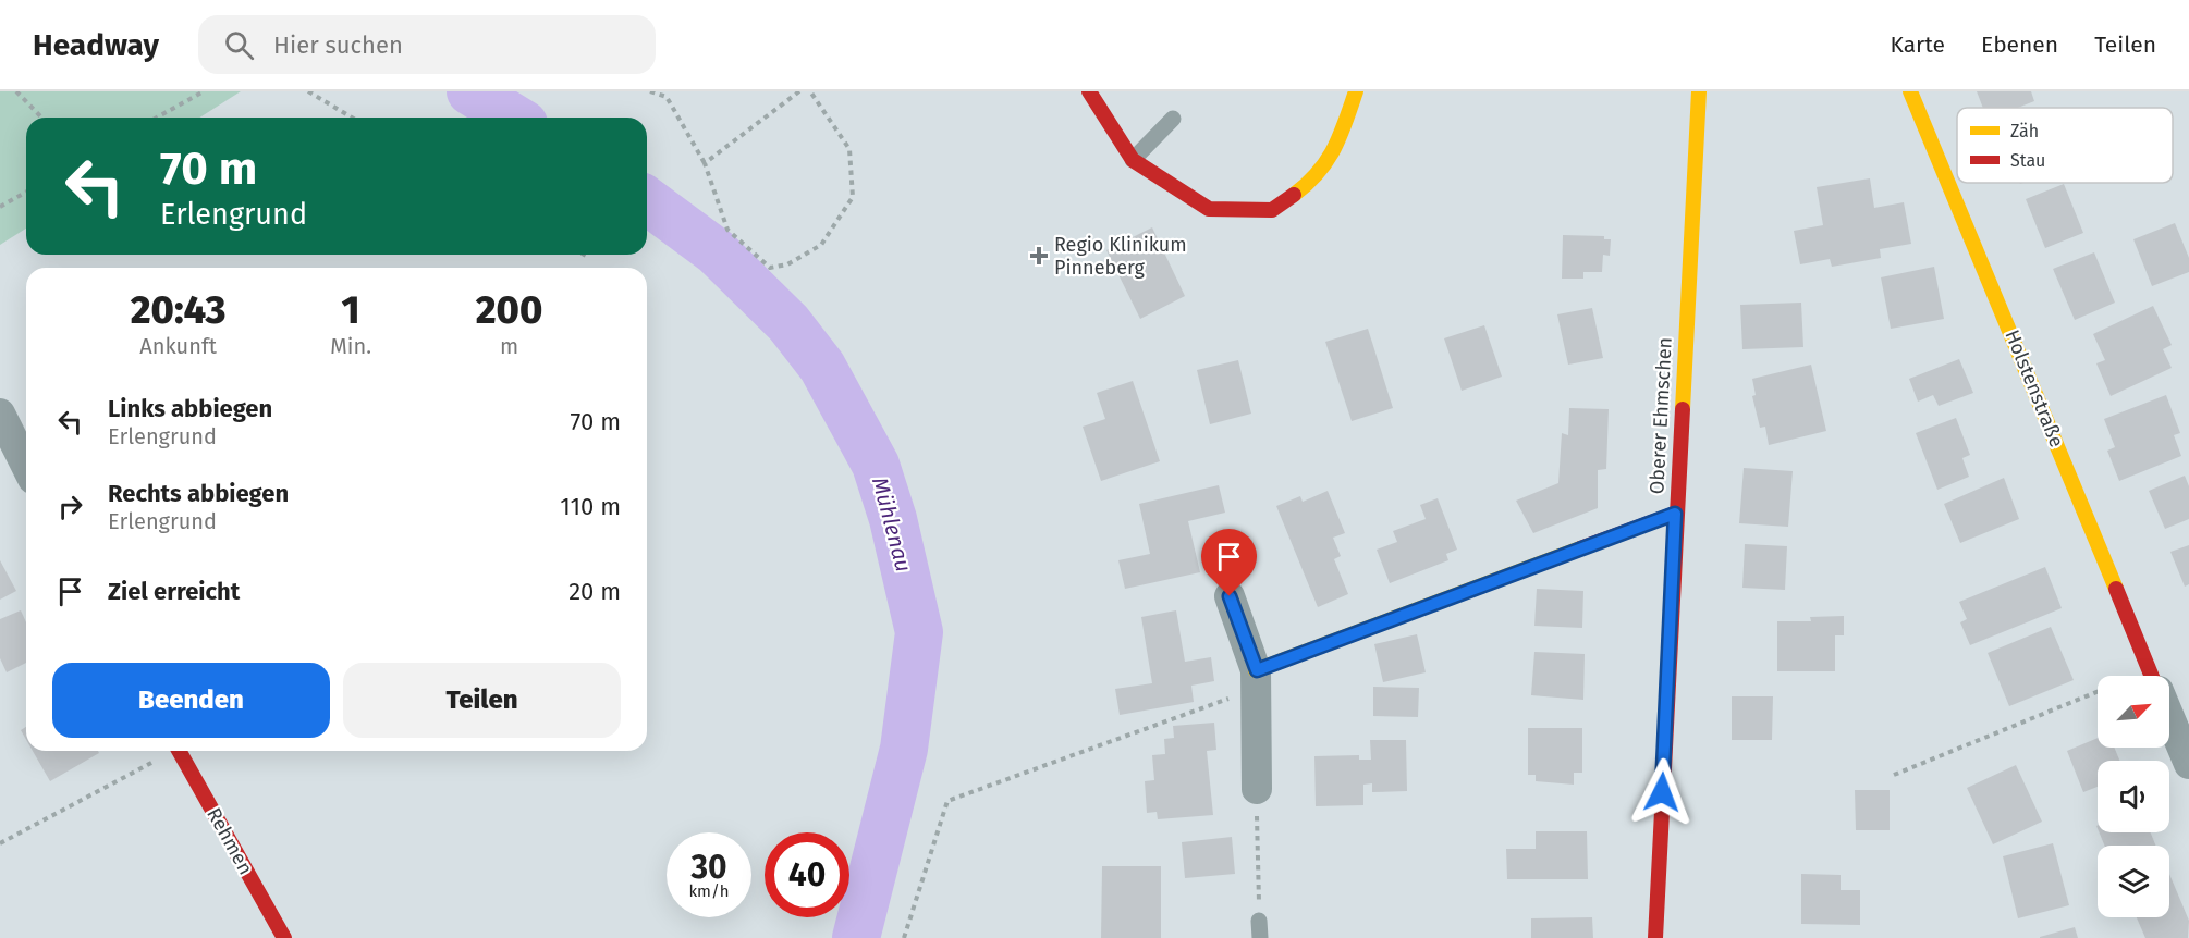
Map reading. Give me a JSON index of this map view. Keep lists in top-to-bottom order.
{
  "streets": {
    "street": ["Holstenstraße", "Oberer Ehmschen", "Rehmen"]
  },
  "water": ["Mühlenau"],
  "places": {
    "health": ["Regio Klinikum Pinneberg"]
  },
  "legend": ["Zäh", "Stau"],
  "north": "top right",
  "page": {
    "header": "Headway",
    "search": "Hier suchen",
    "nav": ["Karte", "Ebenen", "Teilen"],
    "turn": ["70 m", "Erlengrund"],
    "eta": [
      "20:43",
      "Ankunft",
      "1",
      "Min.",
      "200",
      "m"
    ],
    "list": [
      {
        "name": "Links abbiegen",
        "note": "Erlengrund",
        "value": "70 m"
      },
      {
        "name": "Rechts abbiegen",
        "note": "Erlengrund",
        "value": "110 m"
      },
      {
        "name": "Ziel erreicht",
        "value": "20 m"
      }
    ],
    "buttons": ["Beenden", "Teilen"],
    "speed": "30 km/h",
    "limit": "40"
  }
}
